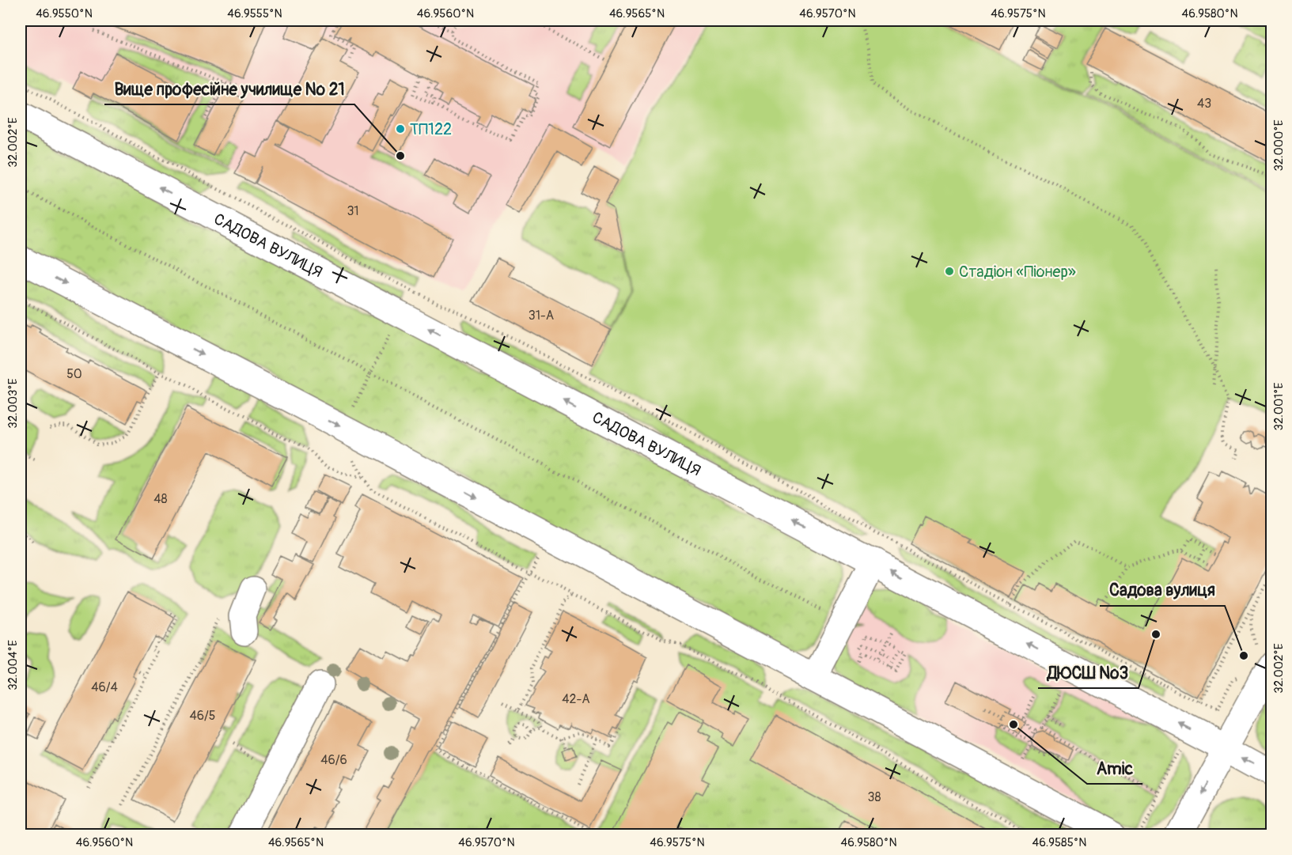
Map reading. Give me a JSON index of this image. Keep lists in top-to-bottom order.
{
  "streets": {
    "street": ["САДОВА ВУЛИЦЯ"]
  },
  "places": [
    "ТП122",
    "Вище професійне училище № 21",
    "Стадіон «Піонер»",
    "ДЮСШ №3",
    "Садова вулиця",
    "Amic"
  ],
  "house_numbers": [
    "43",
    "31",
    "31-А",
    "50",
    "48",
    "46/4",
    "42-А",
    "46/5",
    "46/6",
    "38"
  ],
  "coordinates": [
    "46.9550°N",
    "46.9555°N",
    "46.9560°N",
    "46.9565°N",
    "46.9570°N",
    "46.9575°N",
    "46.9580°N",
    "32.002°E",
    "32.000°E",
    "32.003°E",
    "32.001°E",
    "32.004°E",
    "46.9585°N"
  ]
}
